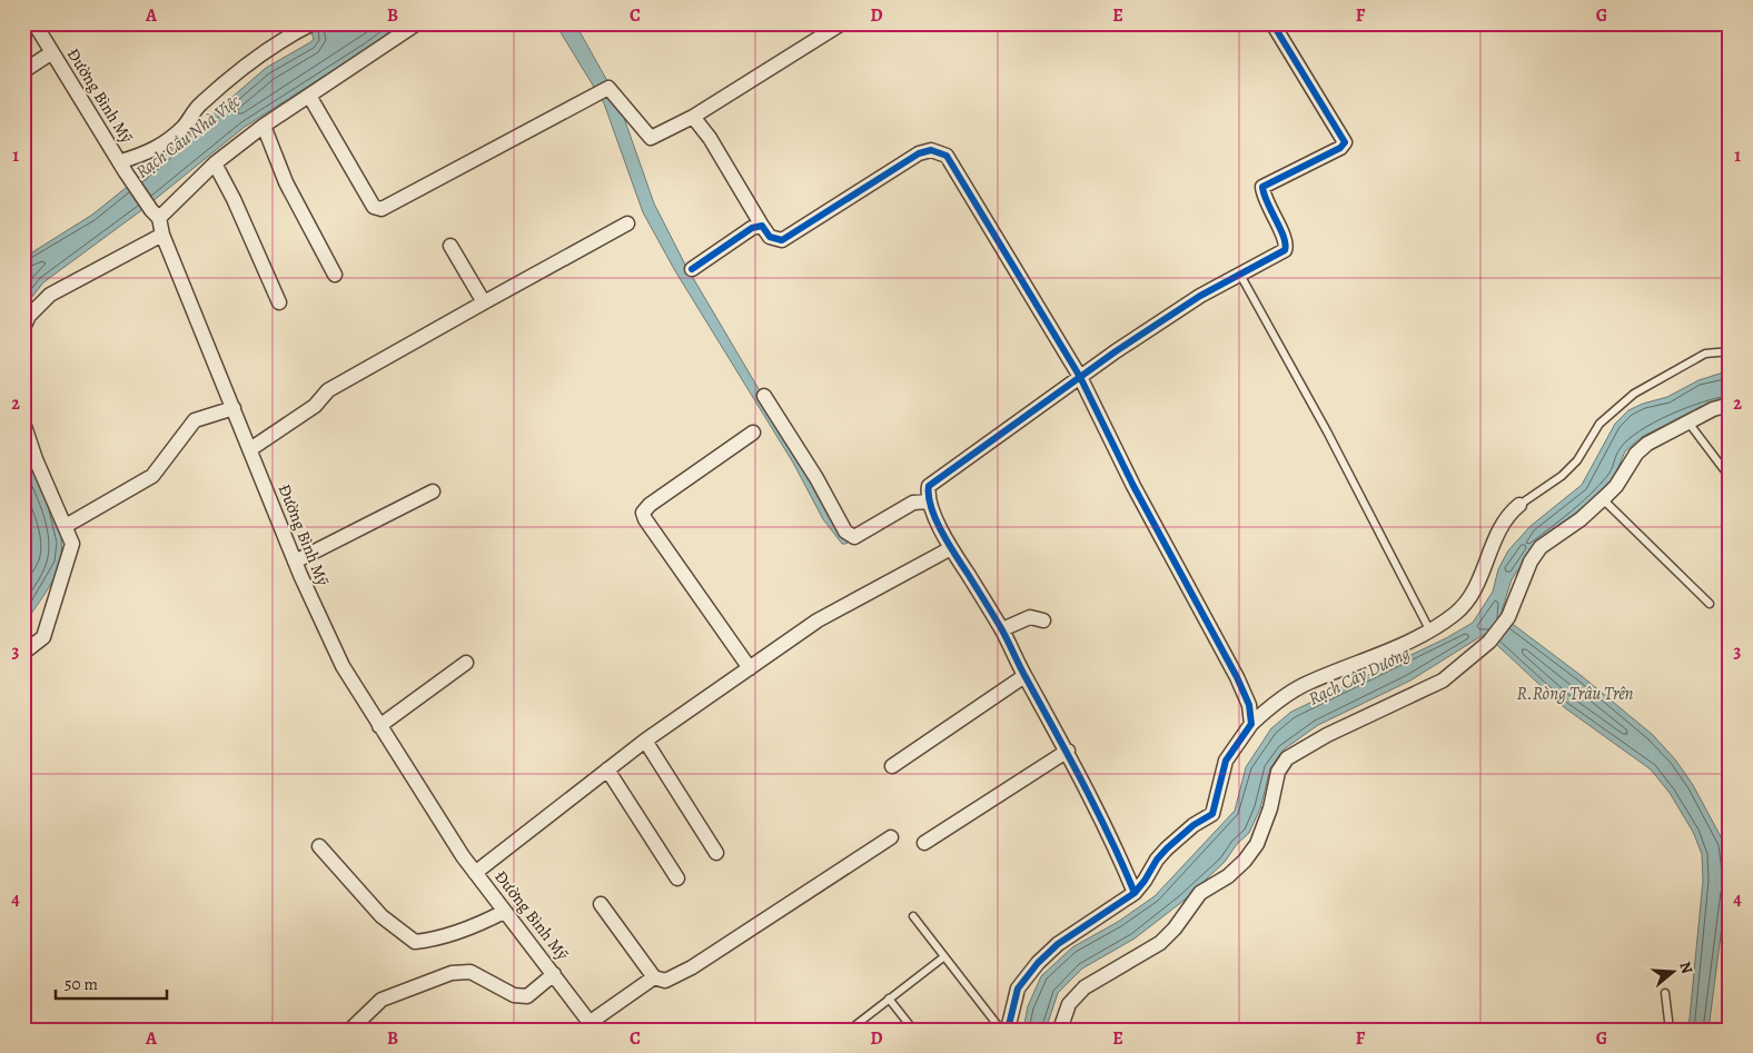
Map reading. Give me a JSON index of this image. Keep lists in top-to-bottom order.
{
  "streets": {
    "street": ["Đường Bình Mỹ"]
  },
  "water": ["Rạch Cầu Nhà Việc", "Rạch Cây Dương", "R.Ròng Trâu Trên"],
  "scale_bar": "50 m",
  "north": "right",
  "grid": {
    "columns": [
      "A",
      "B",
      "C",
      "D",
      "E",
      "F",
      "G"
    ],
    "rows": [
      "1",
      "2",
      "3",
      "4"
    ]
  }
}
